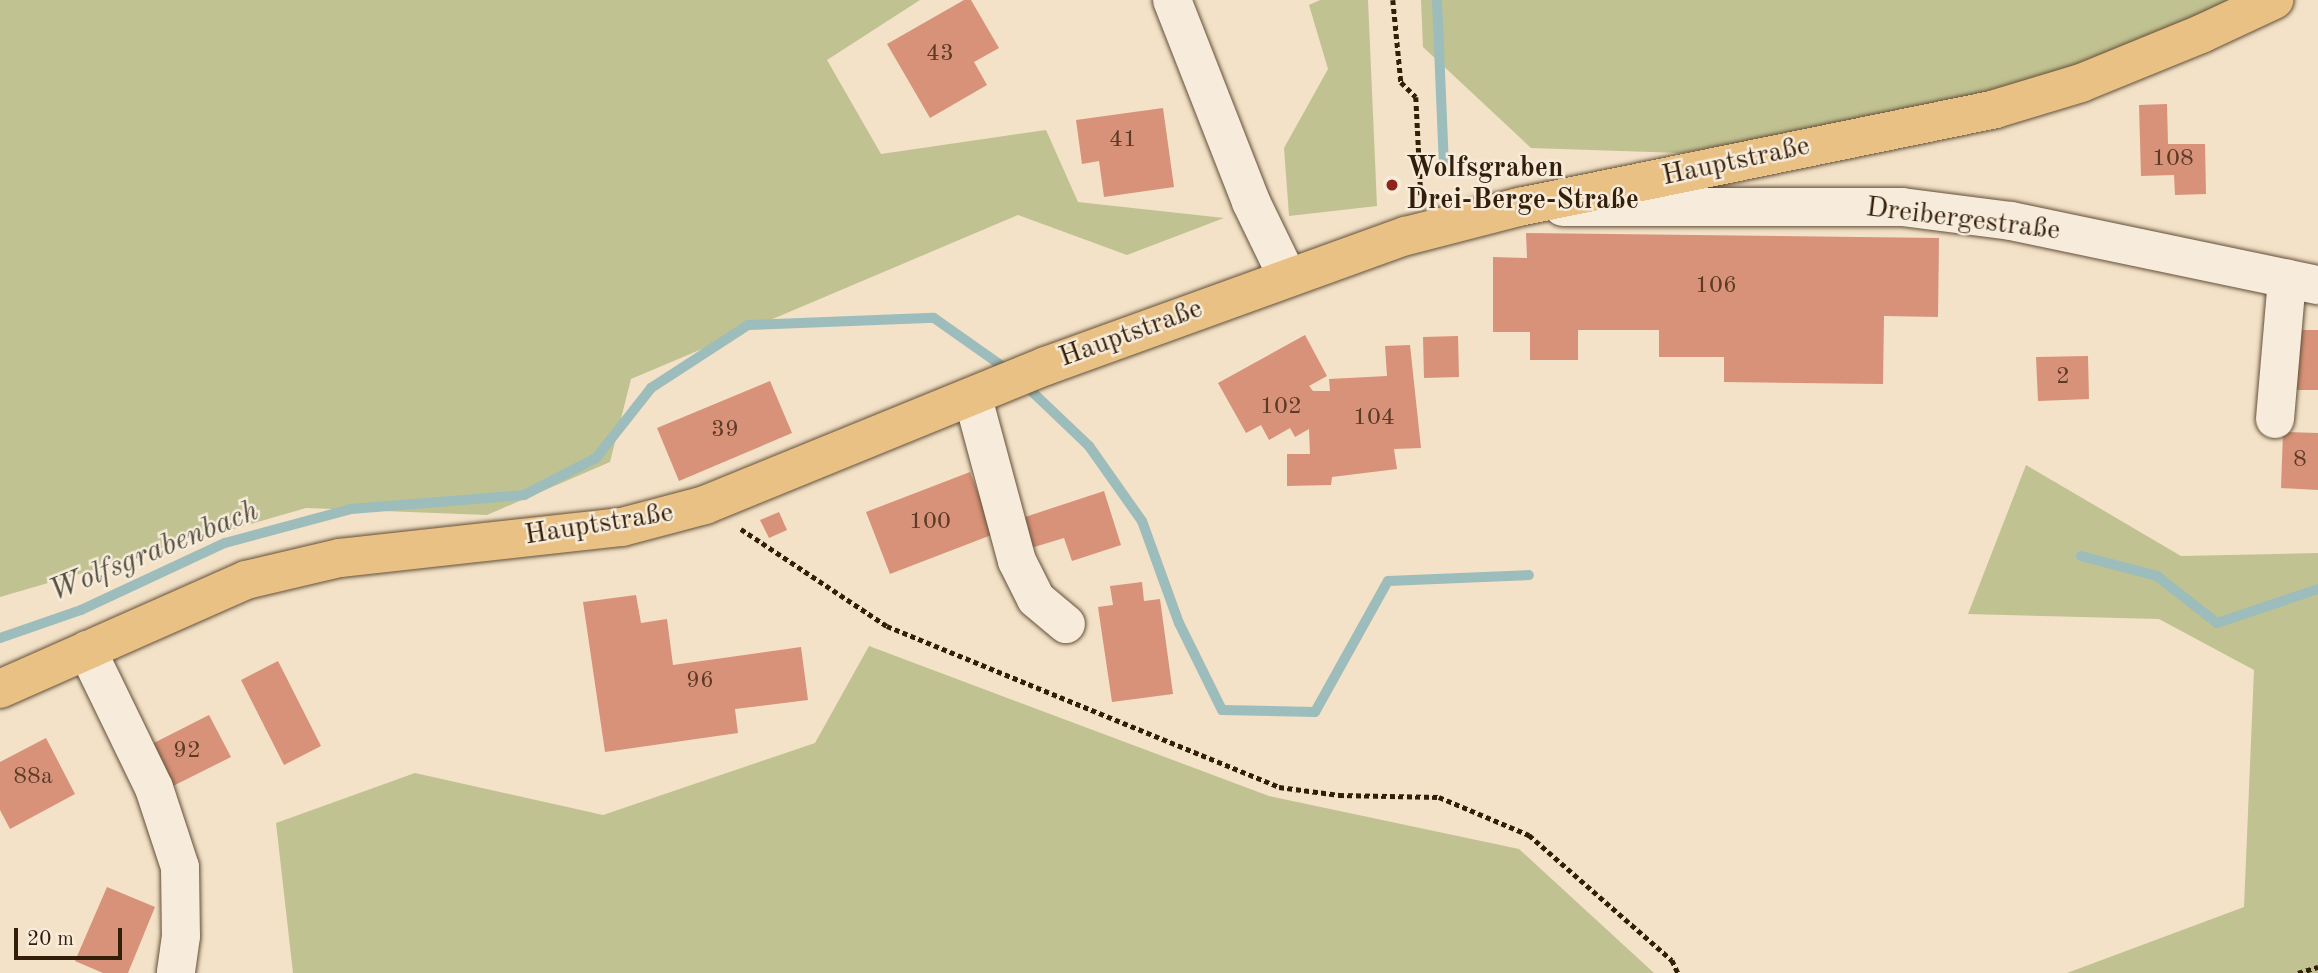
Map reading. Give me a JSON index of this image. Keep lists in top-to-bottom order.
{
  "streets": {
    "main road": ["Hauptstraße"],
    "street": ["Dreibergestraße"]
  },
  "crossings": [
    ["Hauptstraße", "Dreibergestraße"]
  ],
  "water": ["Wolfsgrabenbach"],
  "places": ["Wolfsgraben Drei-Berge-Straße"],
  "house_numbers": [
    "43",
    "41",
    "108",
    "106",
    "2",
    "102",
    "104",
    "39",
    "8",
    "100",
    "96",
    "92",
    "88a"
  ],
  "scale_bar": "20 m"
}
